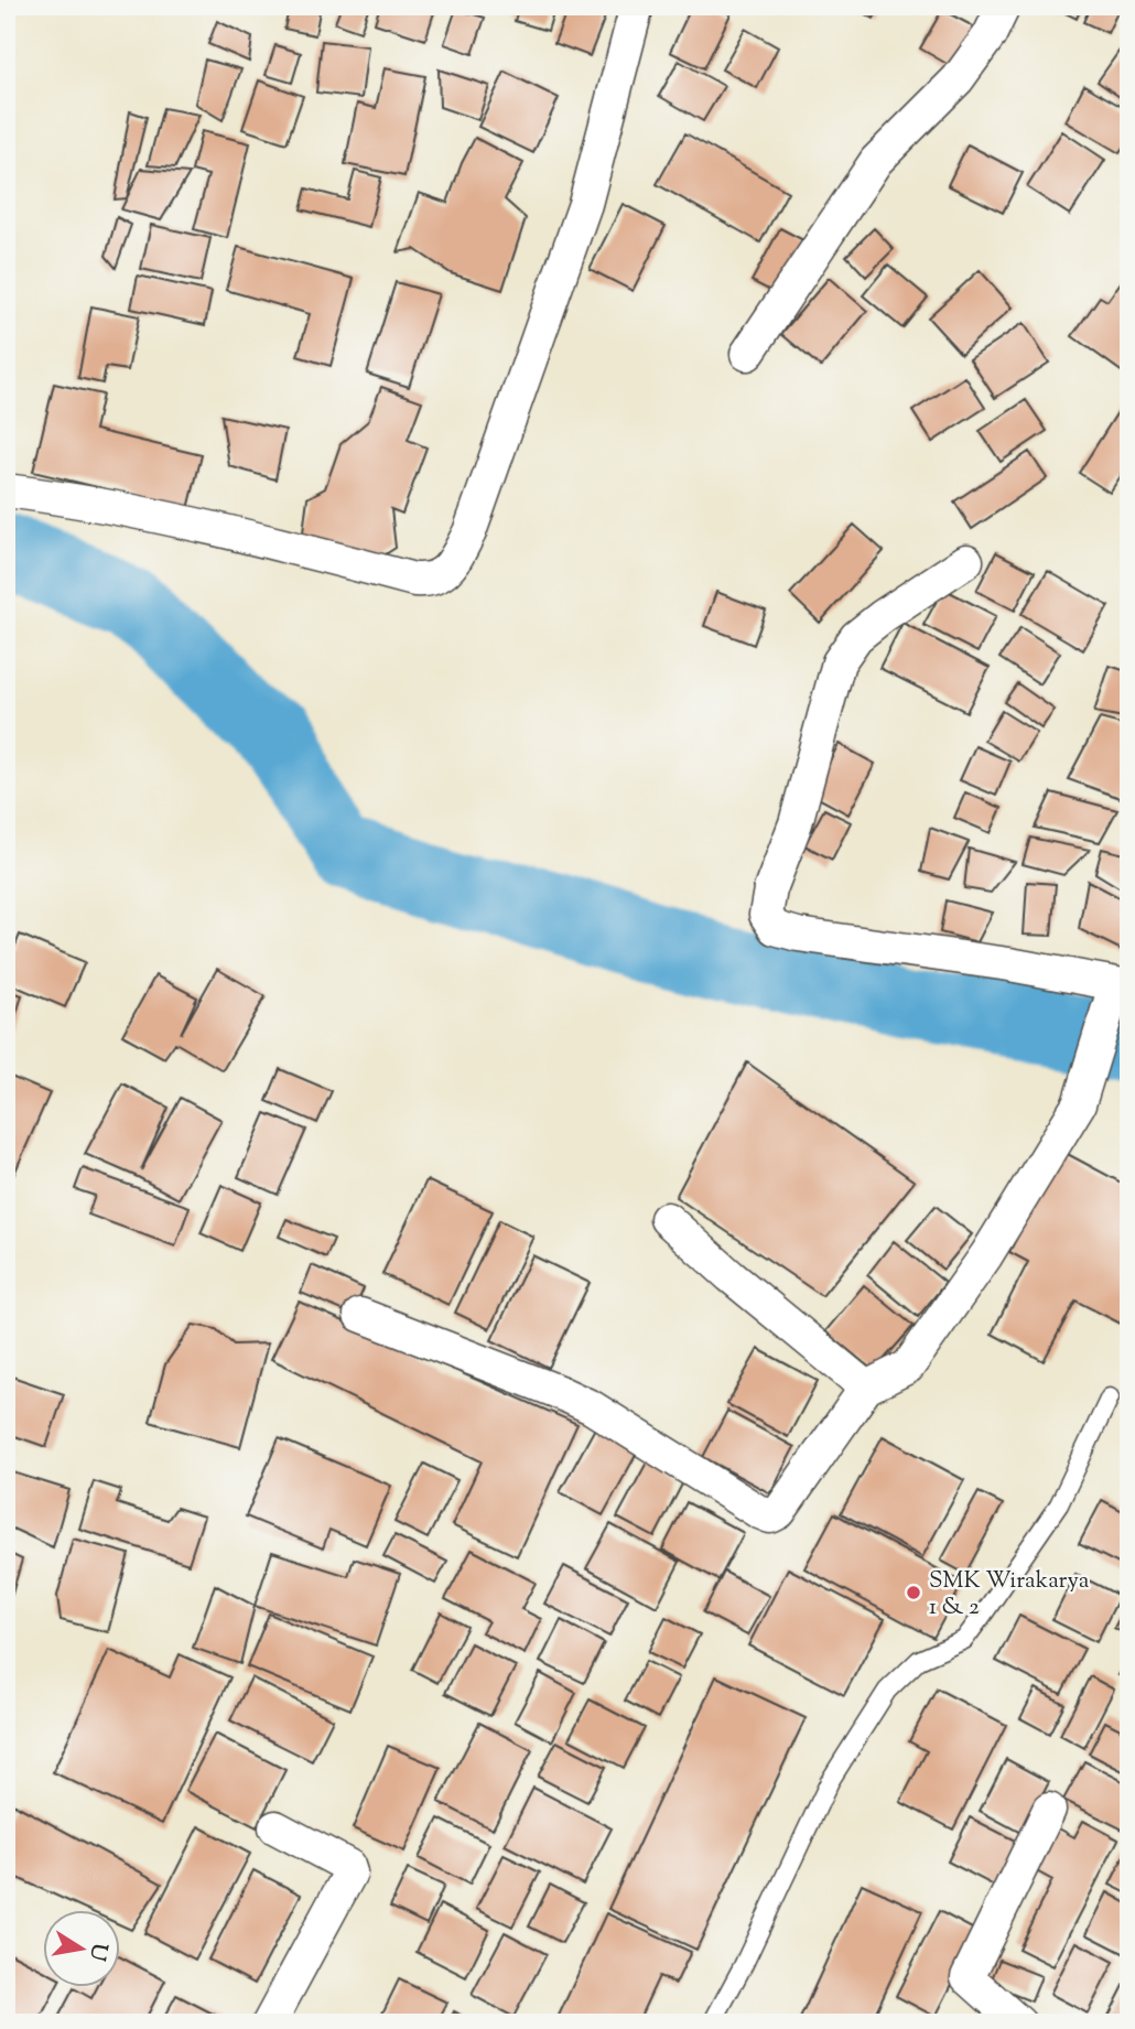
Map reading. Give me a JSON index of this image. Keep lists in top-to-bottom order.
{
  "places": ["SMK Wirakarya 1 & 2"],
  "north": "right"
}
